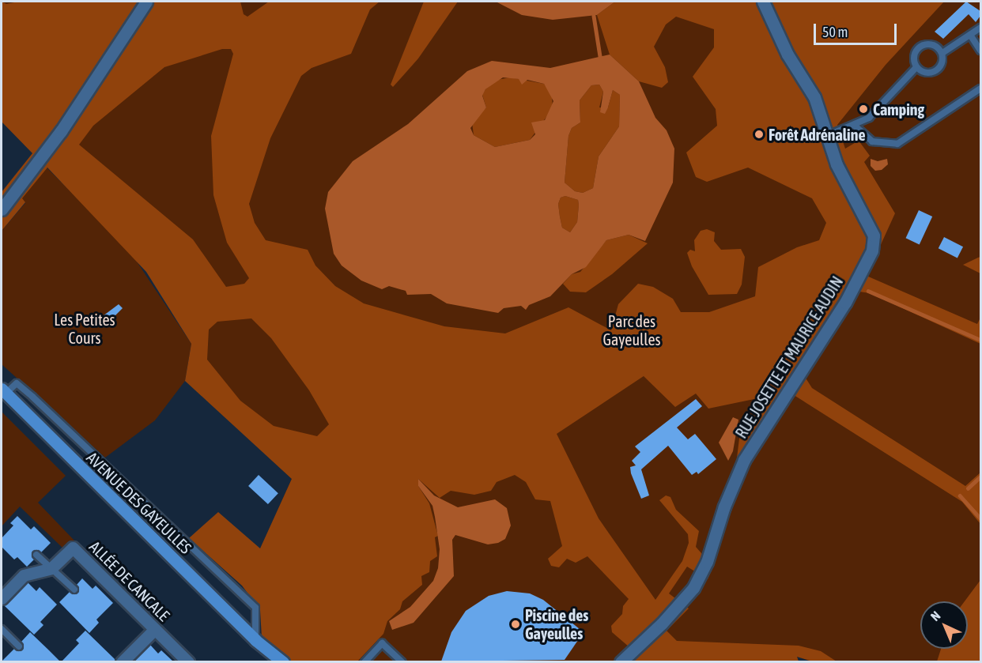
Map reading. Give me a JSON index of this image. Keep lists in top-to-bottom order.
{
  "streets": {
    "street": ["RUE JOSETTE ET MAURICE AUDIN", "AVENUE DES GAYEULLES", "ALLÉE DE CANCALE"]
  },
  "parks": ["Les Petites Cours", "Parc des Gayeulles"],
  "places": ["Camping", "Forêt Adrénaline", "Piscine des Gayeulles"],
  "scale_bar": "50 m",
  "north": "top left"
}
